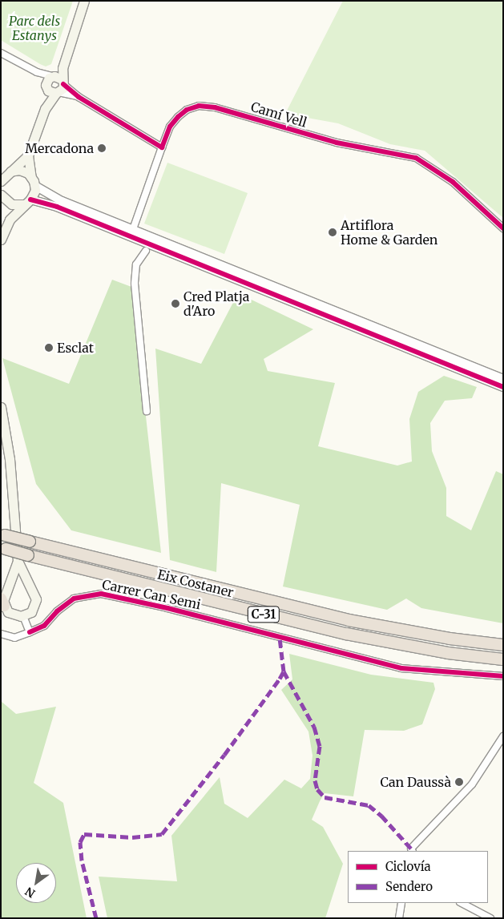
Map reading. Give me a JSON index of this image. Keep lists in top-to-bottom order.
{
  "streets": {
    "highway": ["Eix Costaner", "C-31"],
    "street": ["Camí Vell", "Carrer Can Semi"]
  },
  "parks": ["Parc dels Estanys"],
  "places": [
    "Mercadona",
    "Artiflora Home & Garden",
    "Cred Platja d'Aro",
    "Esclat",
    "Can Daussà"
  ],
  "legend": ["Ciclovía", "Sendero"],
  "north": "bottom left"
}
